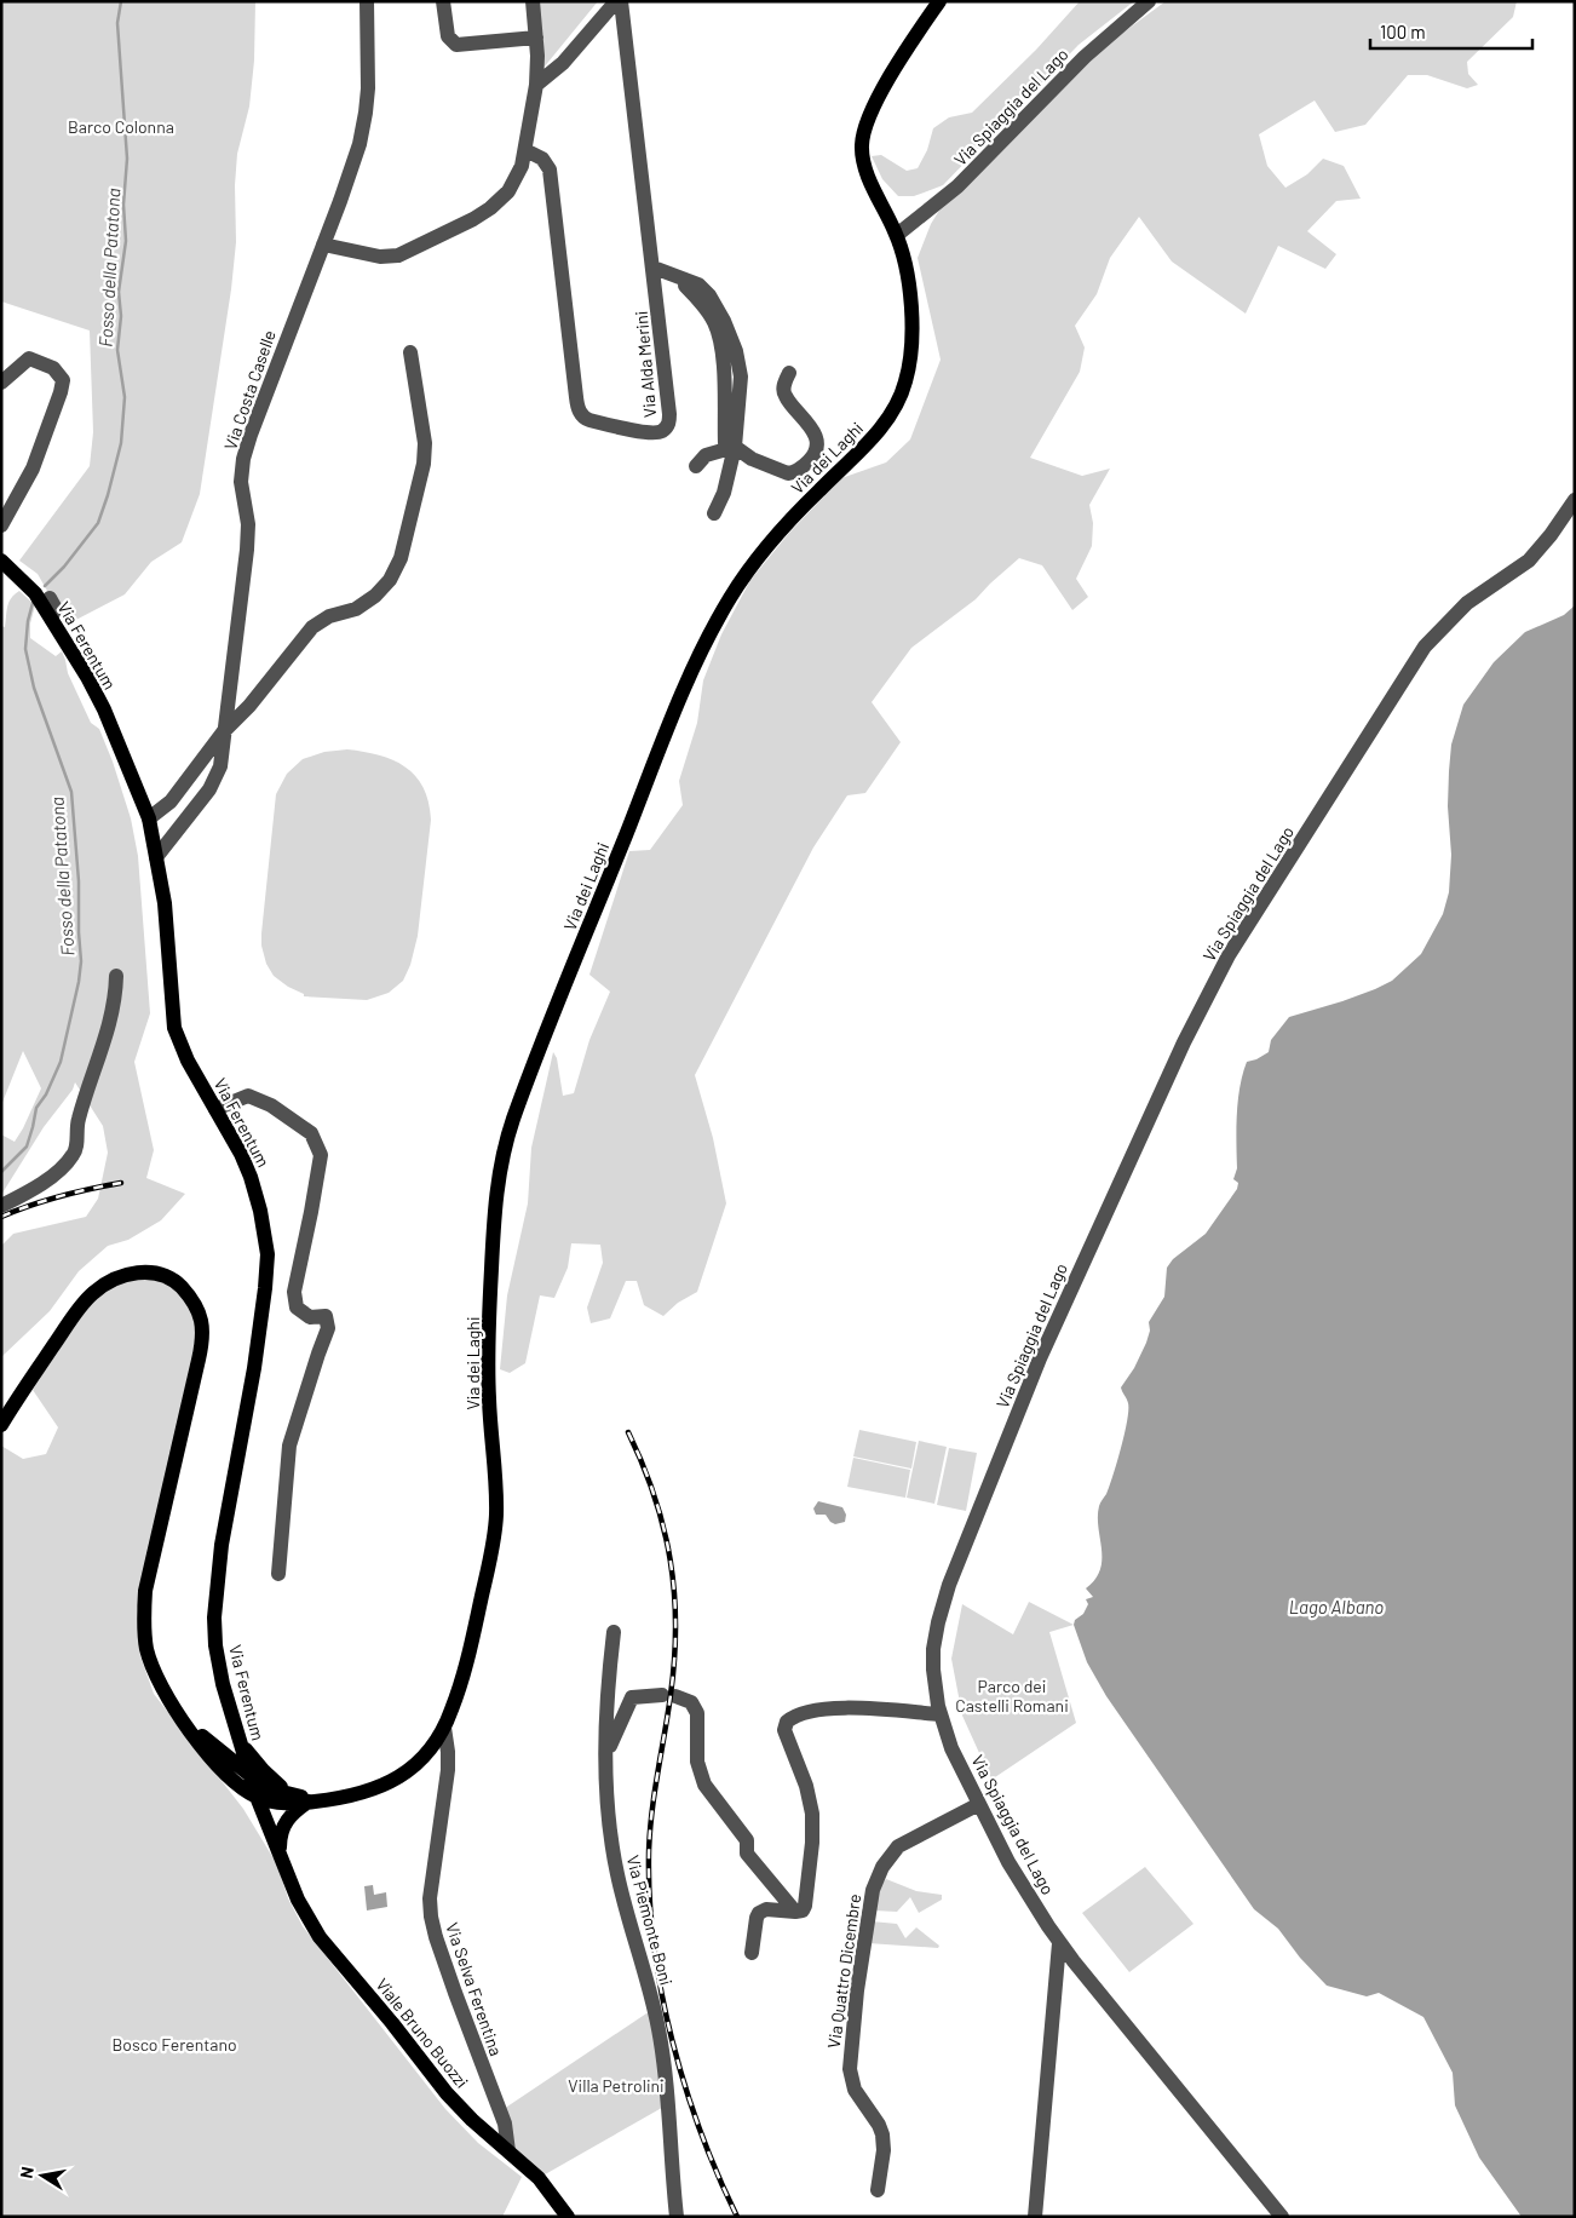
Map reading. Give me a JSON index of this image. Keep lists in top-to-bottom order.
{
  "streets": {
    "main road": ["Via dei Laghi", "Via Ferentum", "Viale Bruno Buozzi"],
    "street": [
      "Via Spiaggia del Lago",
      "Via Alda Merini",
      "Via Costa Caselle",
      "Via Piemonte Boni",
      "Via Quattro Dicembre",
      "Via Selva Ferentina"
    ]
  },
  "crossings": [
    ["Via Spiaggia del Lago", "Via dei Laghi"],
    ["Via Spiaggia del Lago", "Via Quattro Dicembre"],
    ["Via Costa Caselle", "Via Ferentum"],
    ["Via dei Laghi", "Via Ferentum"],
    ["Via dei Laghi", "Via Selva Ferentina"],
    ["Via Ferentum", "Viale Bruno Buozzi"],
    ["Via Selva Ferentina", "Viale Bruno Buozzi"]
  ],
  "water": ["Fosso della Patatona", "Lago Albano"],
  "parks": [
    "Barco Colonna",
    "Parco dei Castelli Romani",
    "Bosco Ferentano",
    "Villa Petrolini"
  ],
  "scale_bar": "100 m",
  "north": "left"
}
